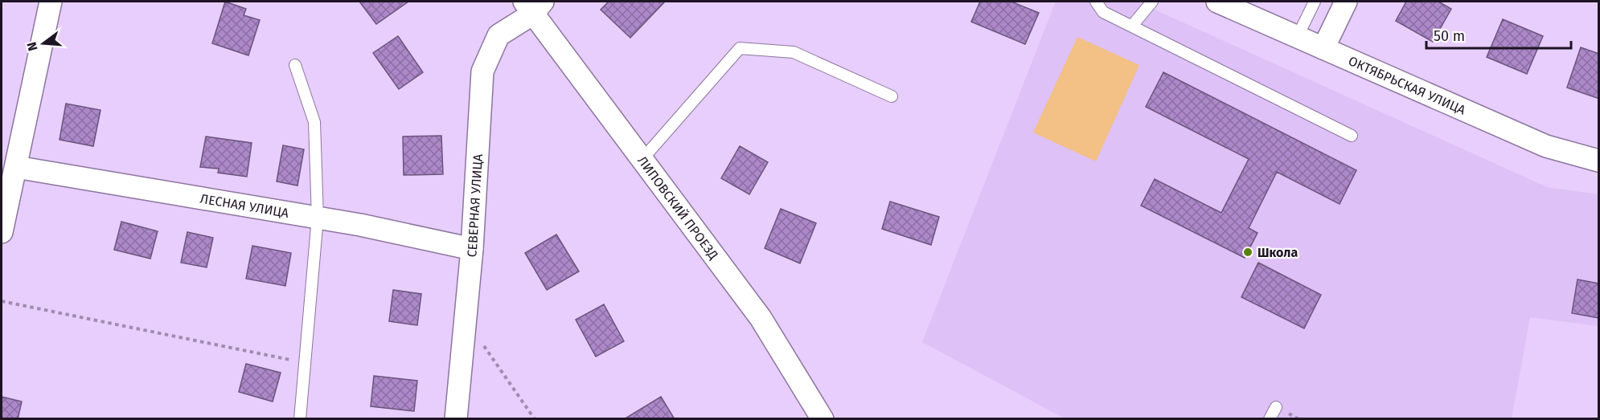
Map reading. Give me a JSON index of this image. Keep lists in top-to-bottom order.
{
  "streets": {
    "street": [
      "ОКТЯБРЬСКАЯ УЛИЦА",
      "СЕВЕРНАЯ УЛИЦА",
      "ЛЕСНАЯ УЛИЦА",
      "ЛИПОВСКИЙ ПРОЕЗД"
    ]
  },
  "crossings": [
    ["СЕВЕРНАЯ УЛИЦА", "ЛЕСНАЯ УЛИЦА"],
    ["СЕВЕРНАЯ УЛИЦА", "ЛИПОВСКИЙ ПРОЕЗД"]
  ],
  "places": ["Школа"],
  "scale_bar": "50 m",
  "north": "left"
}
